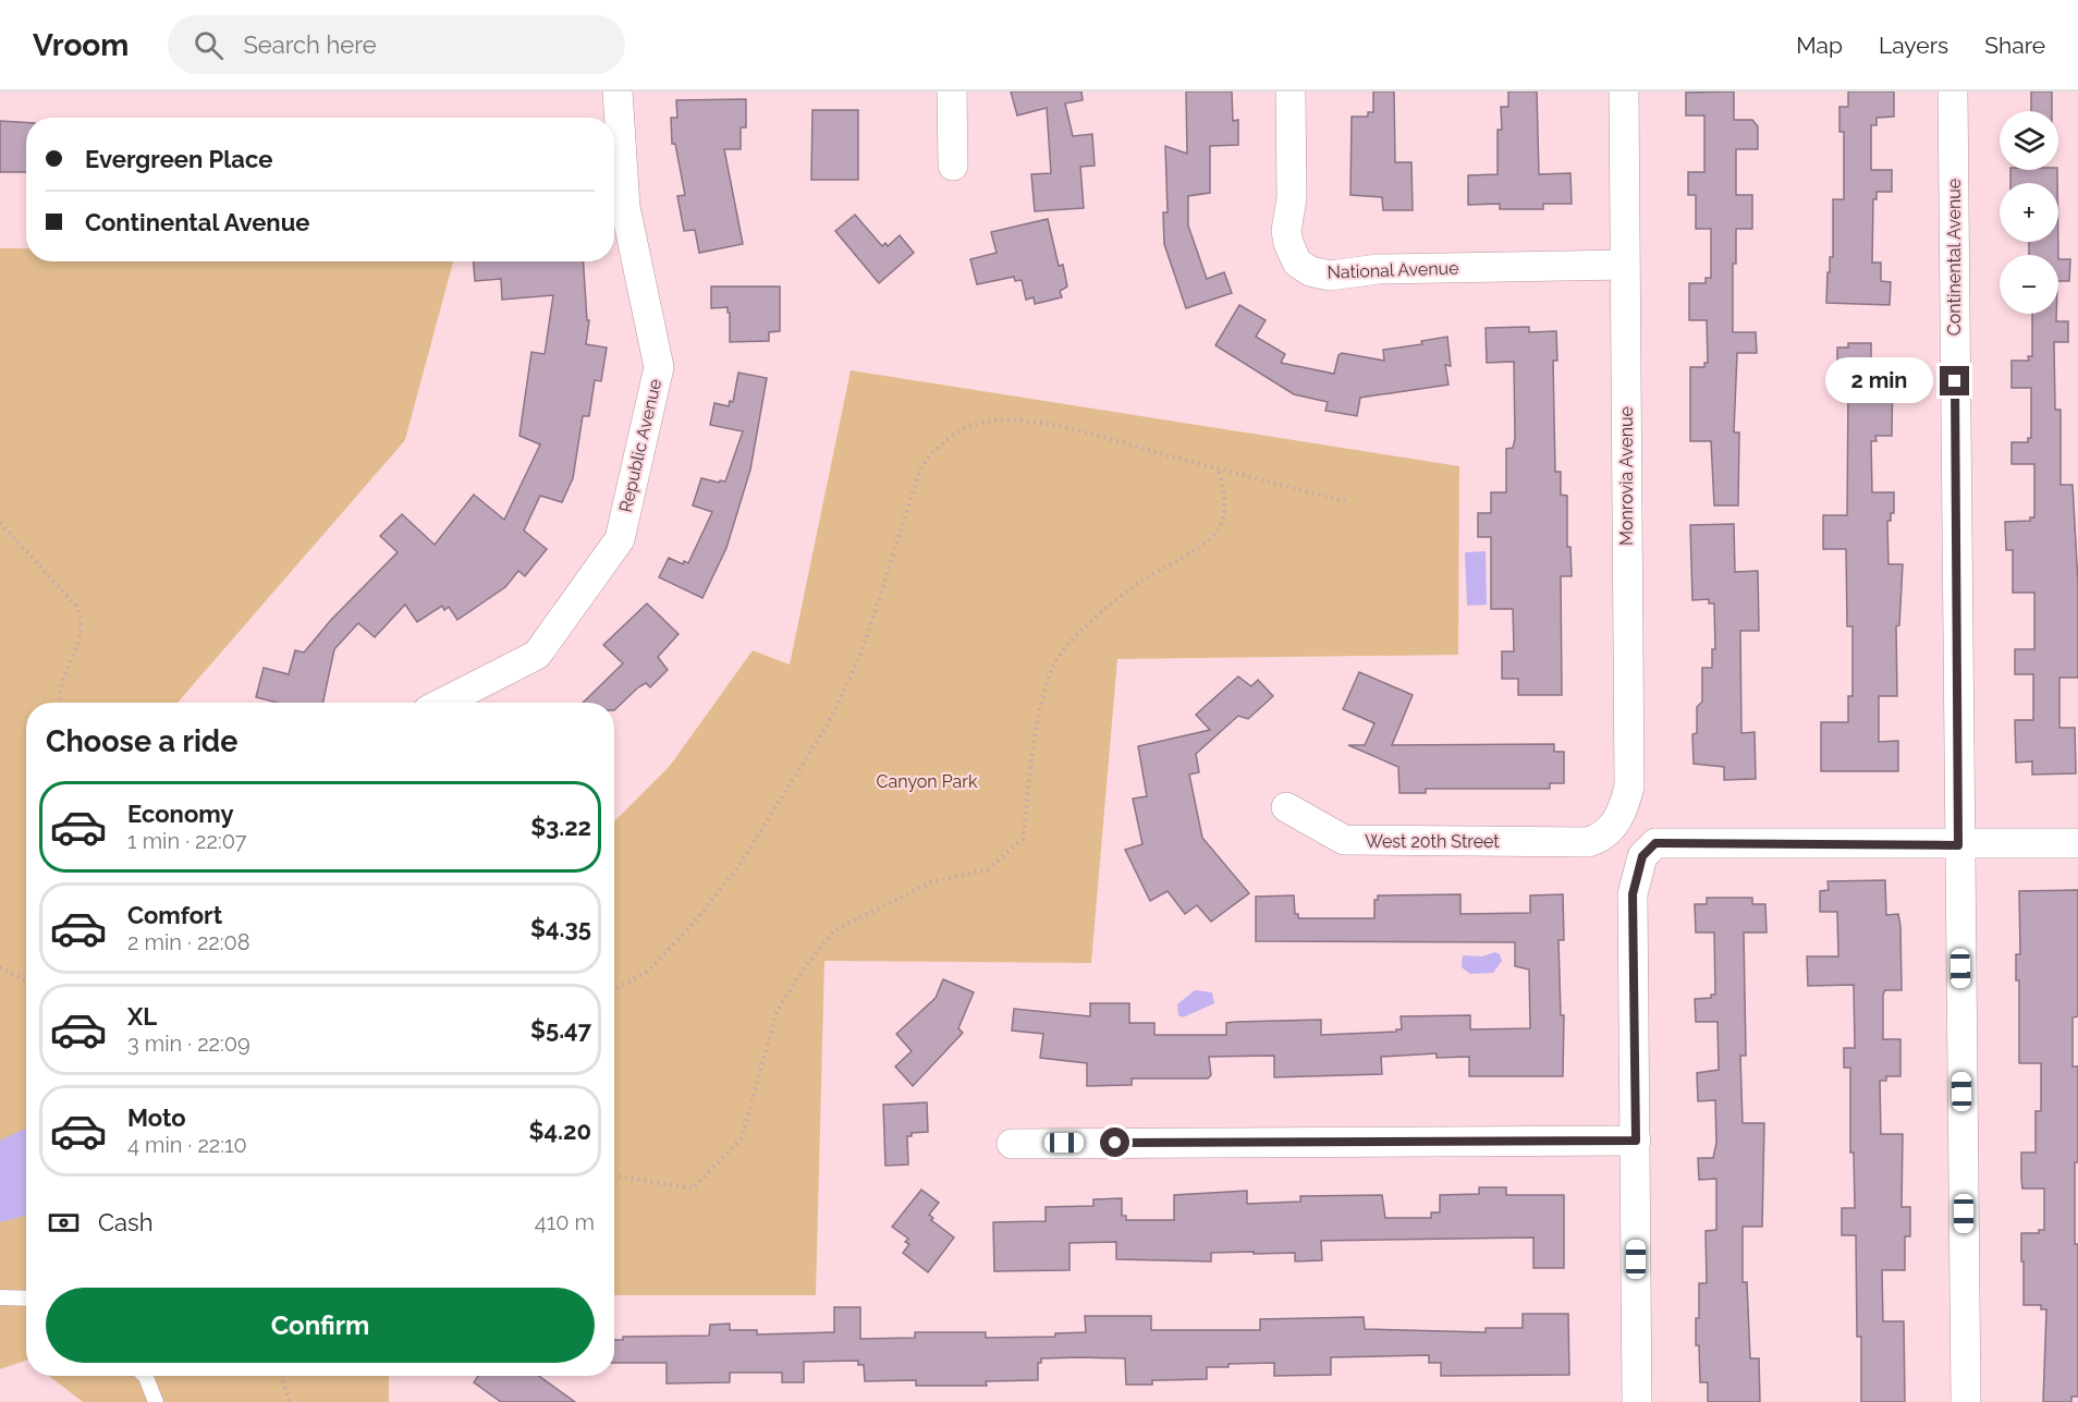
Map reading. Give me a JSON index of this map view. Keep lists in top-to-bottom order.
{
  "streets": {
    "street": [
      "Continental Avenue",
      "National Avenue",
      "Republic Avenue",
      "Monrovia Avenue",
      "West 20th Street"
    ]
  },
  "crossings": [
    ["National Avenue", "Monrovia Avenue"],
    ["Monrovia Avenue", "West 20th Street"]
  ],
  "parks": ["Canyon Park"],
  "page": {
    "header": "Vroom",
    "search": "Search here",
    "nav": ["Map", "Layers", "Share"],
    "map_buttons": ["+", "−"],
    "banner": ["Evergreen Place", "Continental Avenue"],
    "bubble": "2 min",
    "heading": "Choose a ride",
    "list": [
      {
        "name": "Economy",
        "note": "1 min · 22:07",
        "value": "$3.22"
      },
      {
        "name": "Comfort",
        "note": "2 min · 22:08",
        "value": "$4.35"
      },
      {
        "name": "XL",
        "note": "3 min · 22:09",
        "value": "$5.47"
      },
      {
        "name": "Moto",
        "note": "4 min · 22:10",
        "value": "$4.20"
      }
    ],
    "pay": ["Cash", "410 m"],
    "buttons": "Confirm"
  }
}
